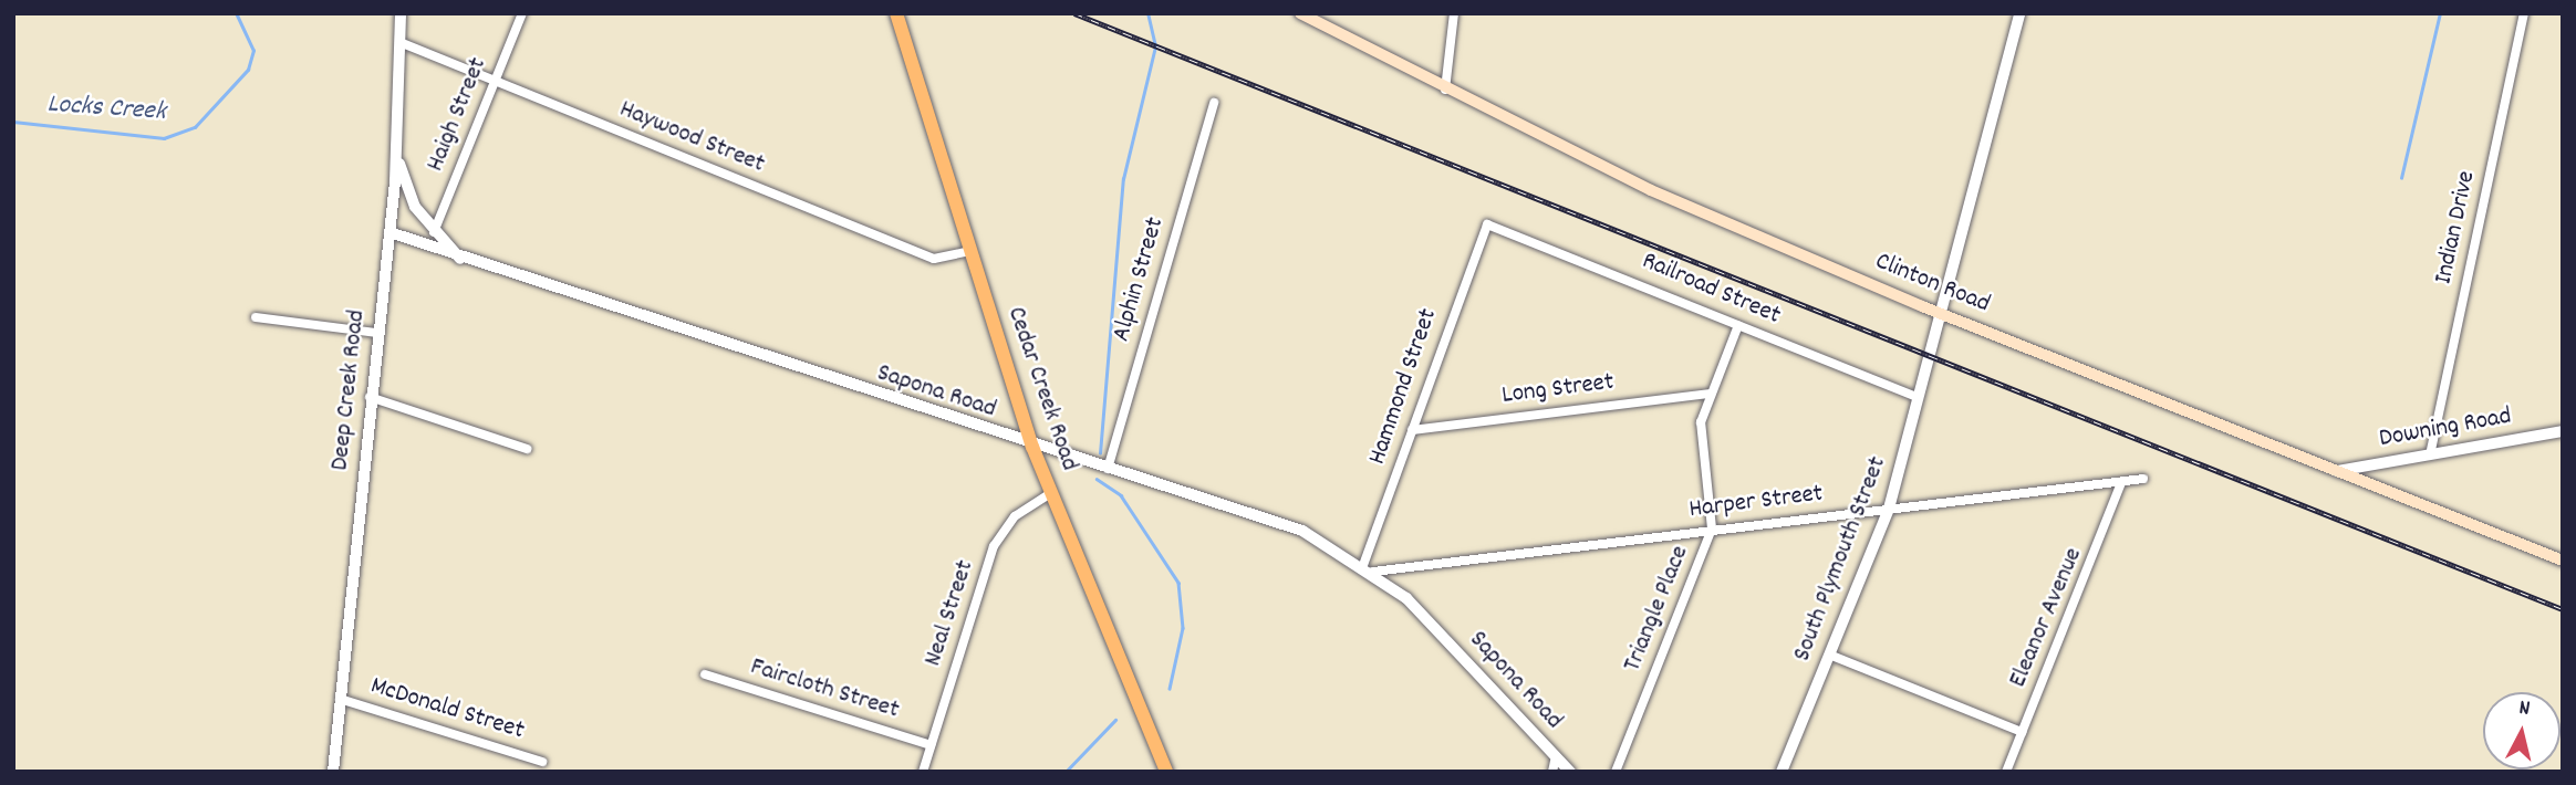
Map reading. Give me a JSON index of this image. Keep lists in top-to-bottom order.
{
  "streets": {
    "main road": ["Clinton Road", "Cedar Creek Road"],
    "street": [
      "Haigh Street",
      "Haywood Street",
      "Indian Drive",
      "Alphin Street",
      "Railroad Street",
      "Hammond Street",
      "Deep Creek Road",
      "Long Street",
      "Sapona Road",
      "Downing Road",
      "Harper Street",
      "South Plymouth Street",
      "Triangle Place",
      "Neal Street",
      "Eleanor Avenue",
      "Faircloth Street",
      "McDonald Street"
    ]
  },
  "crossings": [
    ["Haigh Street", "Haywood Street"],
    ["Haywood Street", "Cedar Creek Road"],
    ["Haywood Street", "Deep Creek Road"],
    ["Indian Drive", "Downing Road"],
    ["Alphin Street", "Sapona Road"],
    ["Clinton Road", "Downing Road"],
    ["Clinton Road", "South Plymouth Street"],
    ["Railroad Street", "Hammond Street"],
    ["Railroad Street", "South Plymouth Street"],
    ["Railroad Street", "Triangle Place"],
    ["Hammond Street", "Long Street"],
    ["Hammond Street", "Sapona Road"],
    ["Hammond Street", "Harper Street"],
    ["Cedar Creek Road", "Sapona Road"],
    ["Cedar Creek Road", "Neal Street"],
    ["Deep Creek Road", "Sapona Road"],
    ["Deep Creek Road", "McDonald Street"],
    ["Long Street", "Triangle Place"],
    ["Sapona Road", "Harper Street"],
    ["Harper Street", "South Plymouth Street"],
    ["Harper Street", "Triangle Place"],
    ["Harper Street", "Eleanor Avenue"],
    ["Neal Street", "Faircloth Street"]
  ],
  "water": ["Locks Creek"],
  "north": "top"
}
